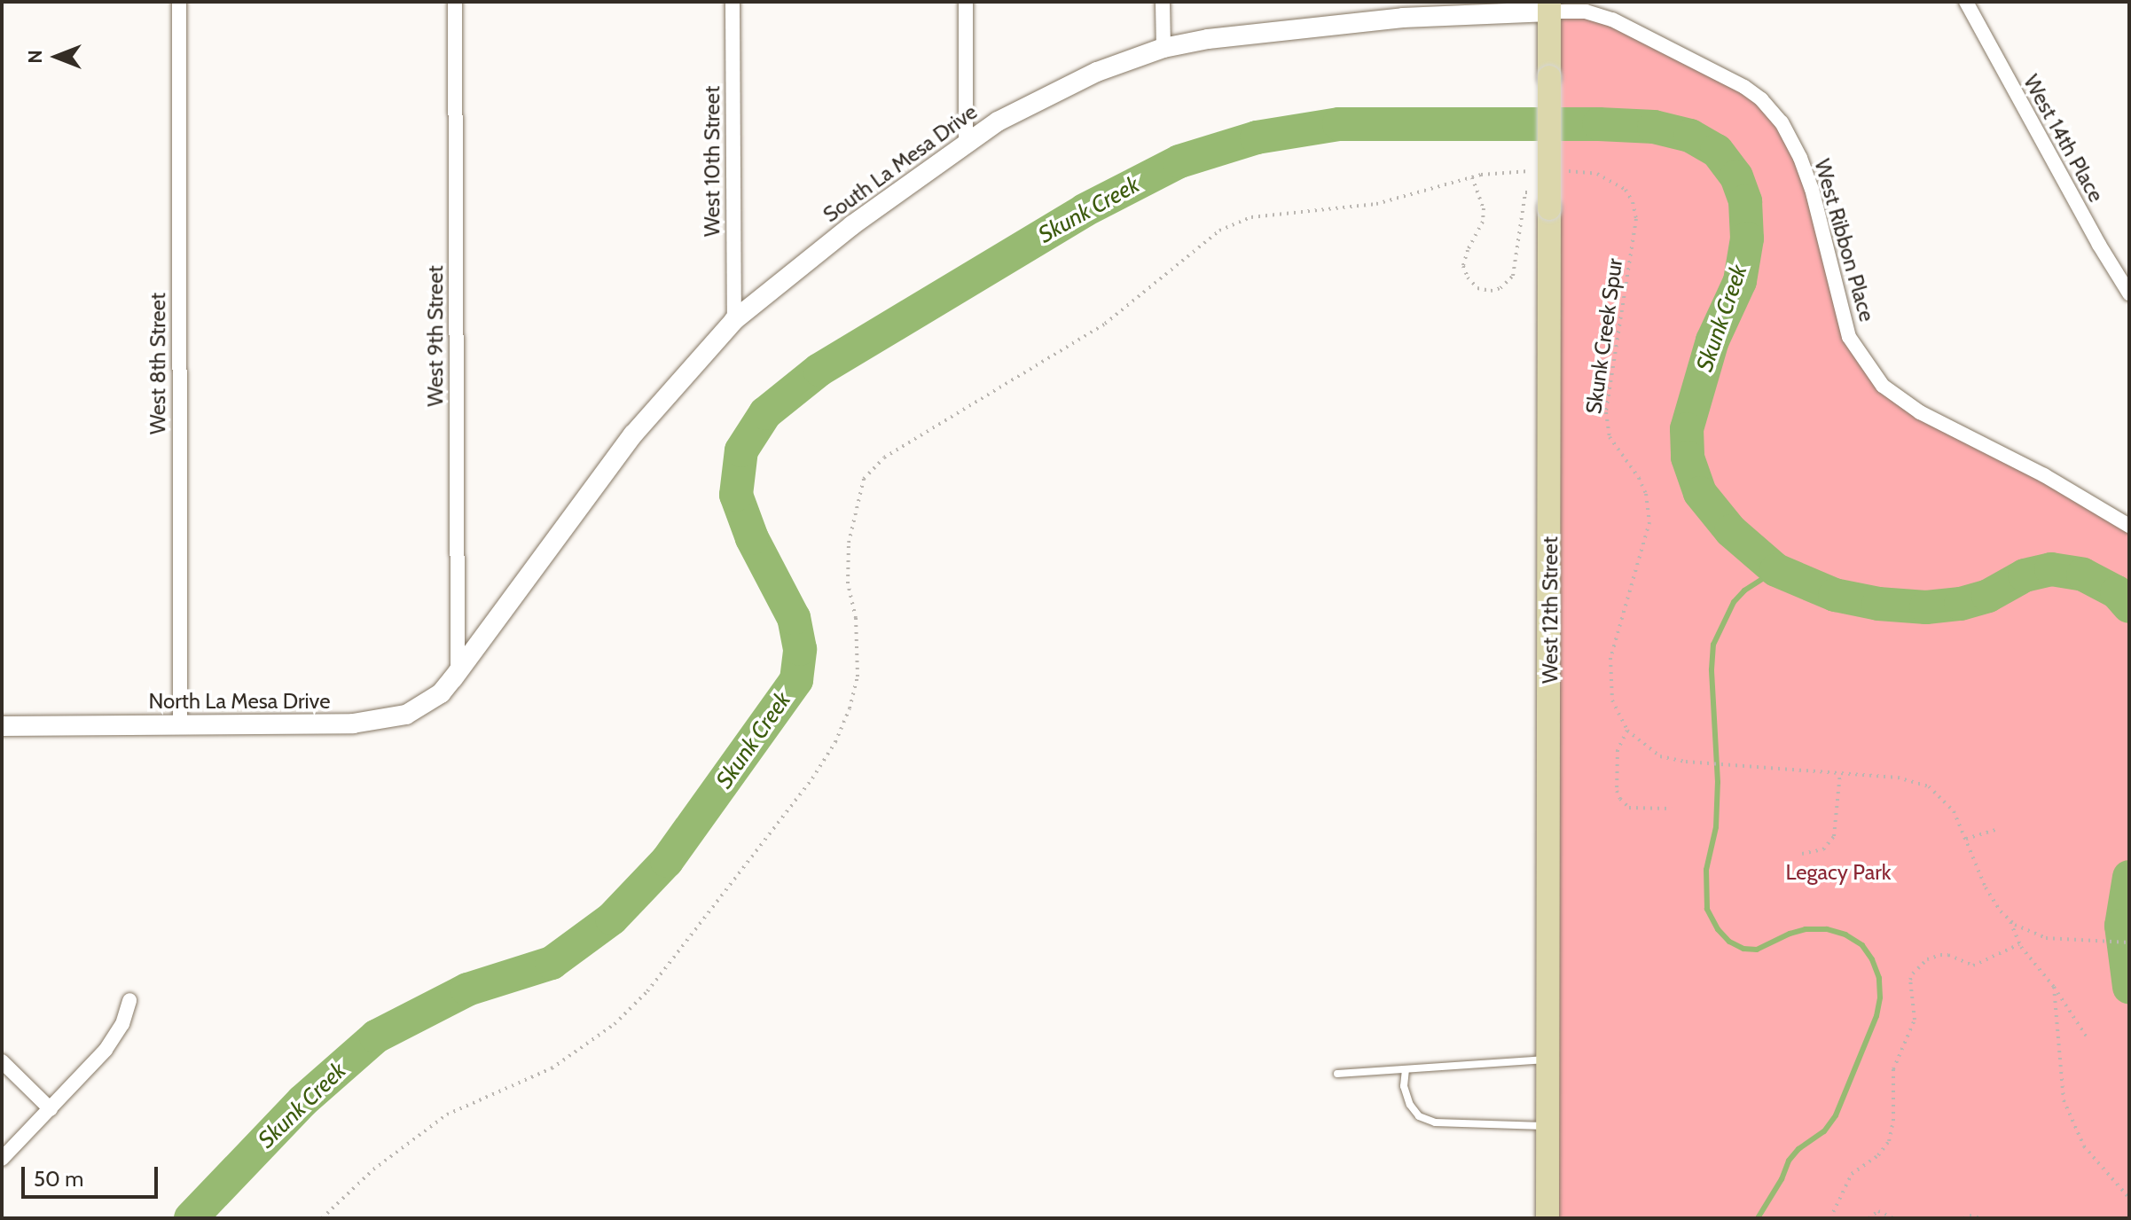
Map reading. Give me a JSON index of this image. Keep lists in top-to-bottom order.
{
  "streets": {
    "main road": ["West 12th Street"],
    "street": [
      "West 14th Place",
      "West 10th Street",
      "South La Mesa Drive",
      "West Ribbon Place",
      "West 9th Street",
      "West 8th Street",
      "North La Mesa Drive"
    ],
    "path": ["Skunk Creek Spur"]
  },
  "crossings": [
    ["West 10th Street", "South La Mesa Drive"],
    ["South La Mesa Drive", "West Ribbon Place"],
    ["South La Mesa Drive", "West 9th Street"],
    ["South La Mesa Drive", "West 12th Street"],
    ["South La Mesa Drive", "North La Mesa Drive"],
    ["West Ribbon Place", "West 12th Street"],
    ["West 9th Street", "North La Mesa Drive"],
    ["West 8th Street", "North La Mesa Drive"]
  ],
  "water": ["Skunk Creek"],
  "parks": ["Legacy Park"],
  "scale_bar": "50 m",
  "north": "left"
}
